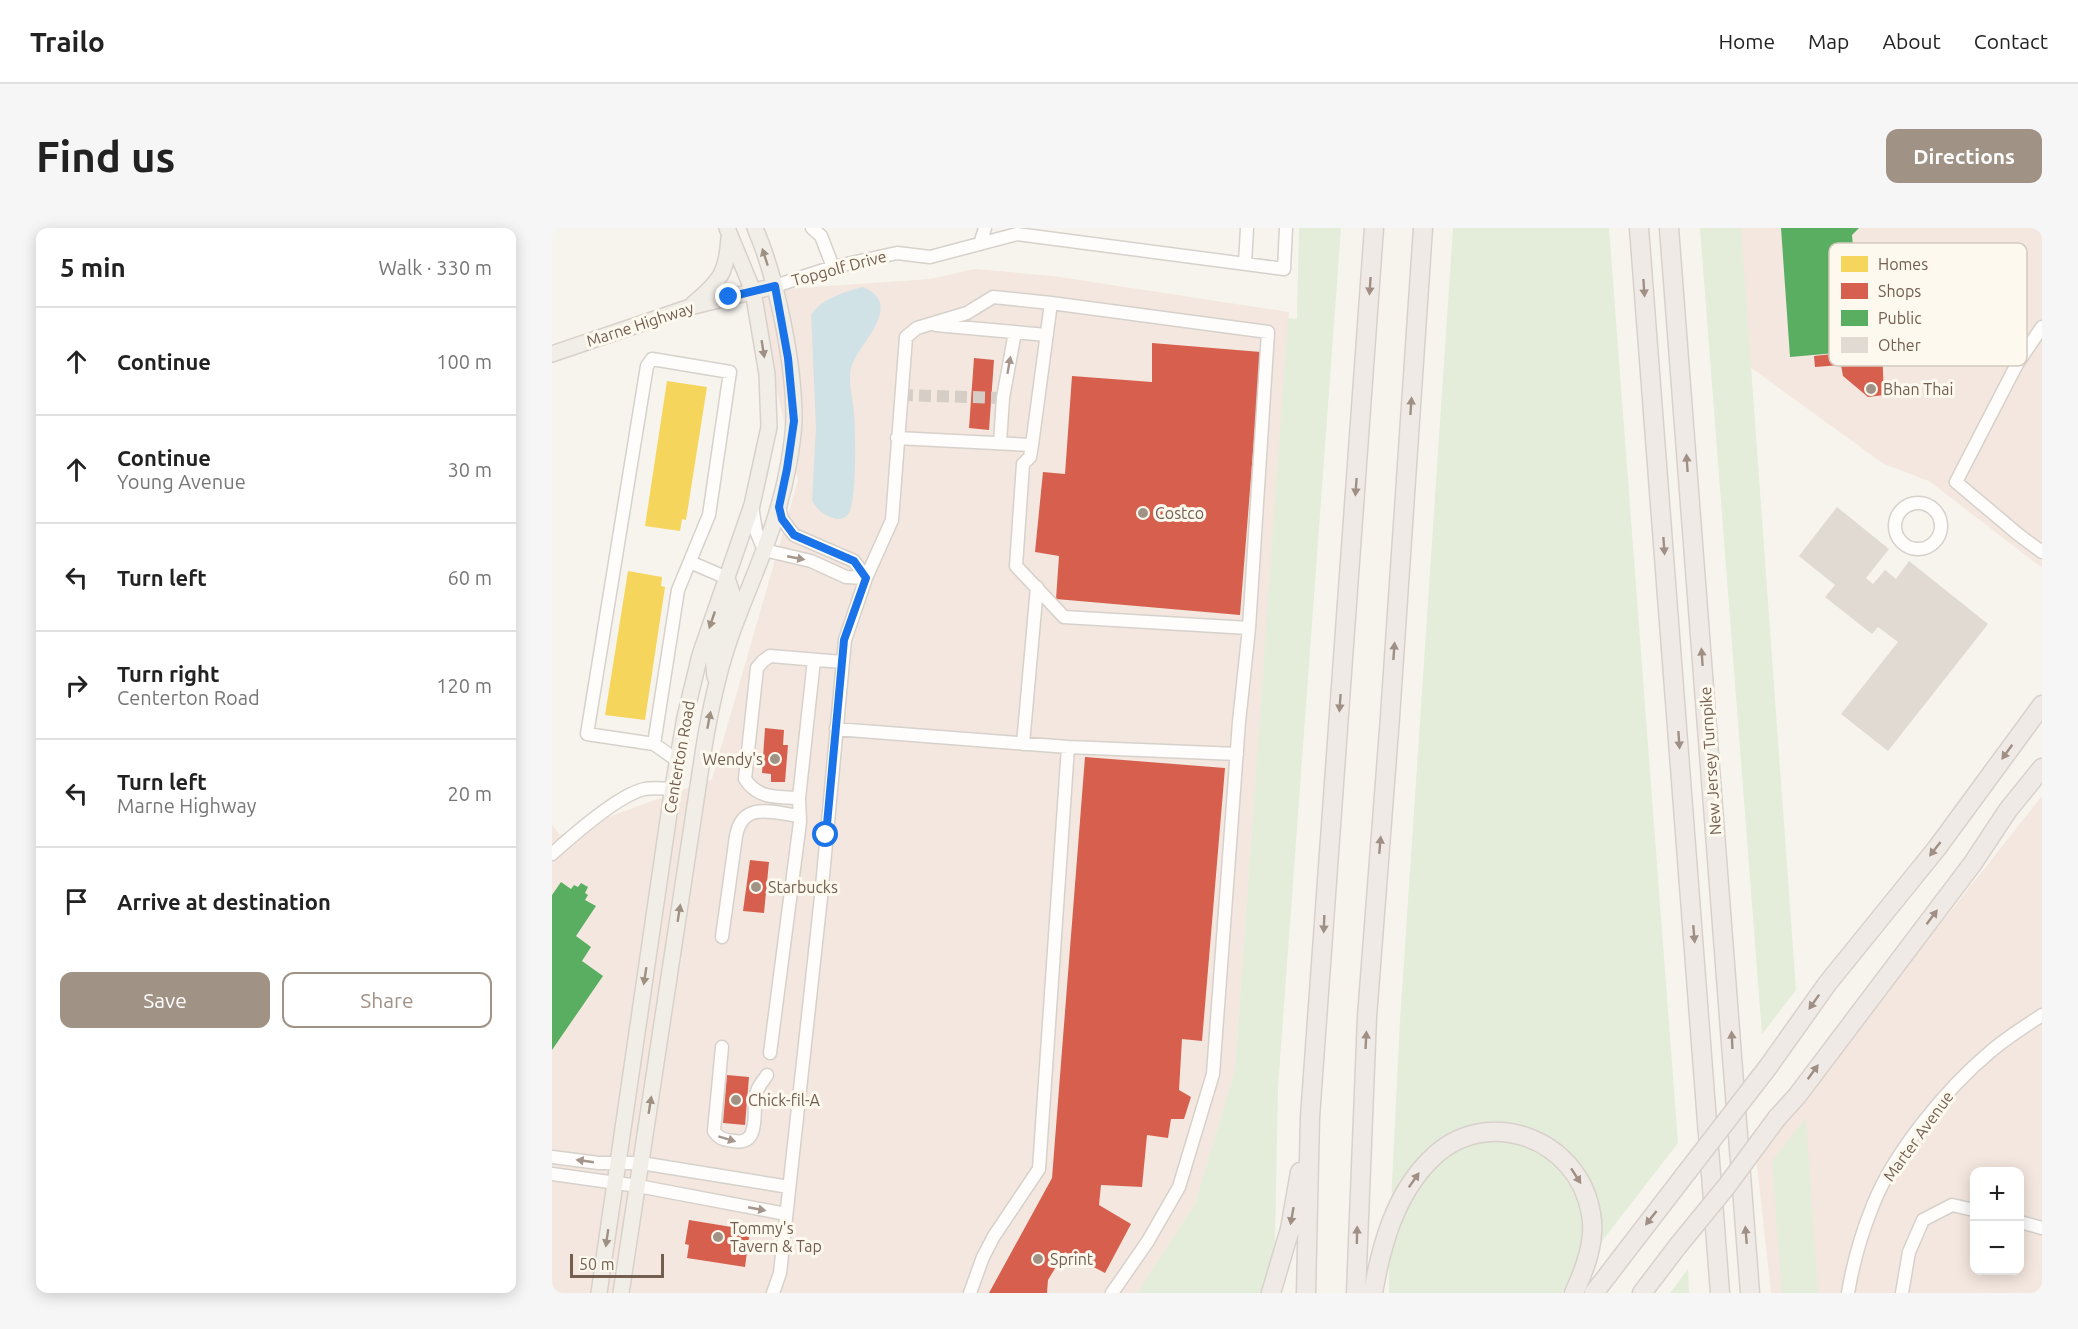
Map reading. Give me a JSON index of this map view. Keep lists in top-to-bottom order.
{
  "streets": {
    "highway": ["New Jersey Turnpike"],
    "main road": ["Marne Highway", "Centerton Road"],
    "street": ["Topgolf Drive", "Marter Avenue"]
  },
  "crossings": [
    ["Topgolf Drive", "Marne Highway"],
    ["Topgolf Drive", "Centerton Road"],
    ["Marne Highway", "Centerton Road"]
  ],
  "places": [
    "Bhan Thai",
    "Costco",
    "Wendy's",
    "Starbucks",
    "Chick-fil-A",
    "Tommy's Tavern & Tap",
    "Sprint"
  ],
  "legend": [
    "Homes",
    "Shops",
    "Public",
    "Other"
  ],
  "scale_bar": "50 m",
  "page": {
    "header": "Trailo",
    "nav": [
      "Home",
      "Map",
      "About",
      "Contact"
    ],
    "buttons": [
      "Directions",
      ["Save", "Share"]
    ],
    "title": "Find us",
    "heading": ["5 min", "Walk · 330 m"],
    "list": [
      ["Continue", "100 m"],
      ["Continue", "Young Avenue", "30 m"],
      ["Turn left", "60 m"],
      ["Turn right", "Centerton Road", "120 m"],
      ["Turn left", "Marne Highway", "20 m"],
      "Arrive at destination"
    ],
    "map_buttons": ["+", "−"],
    "scale": "50 m"
  }
}
